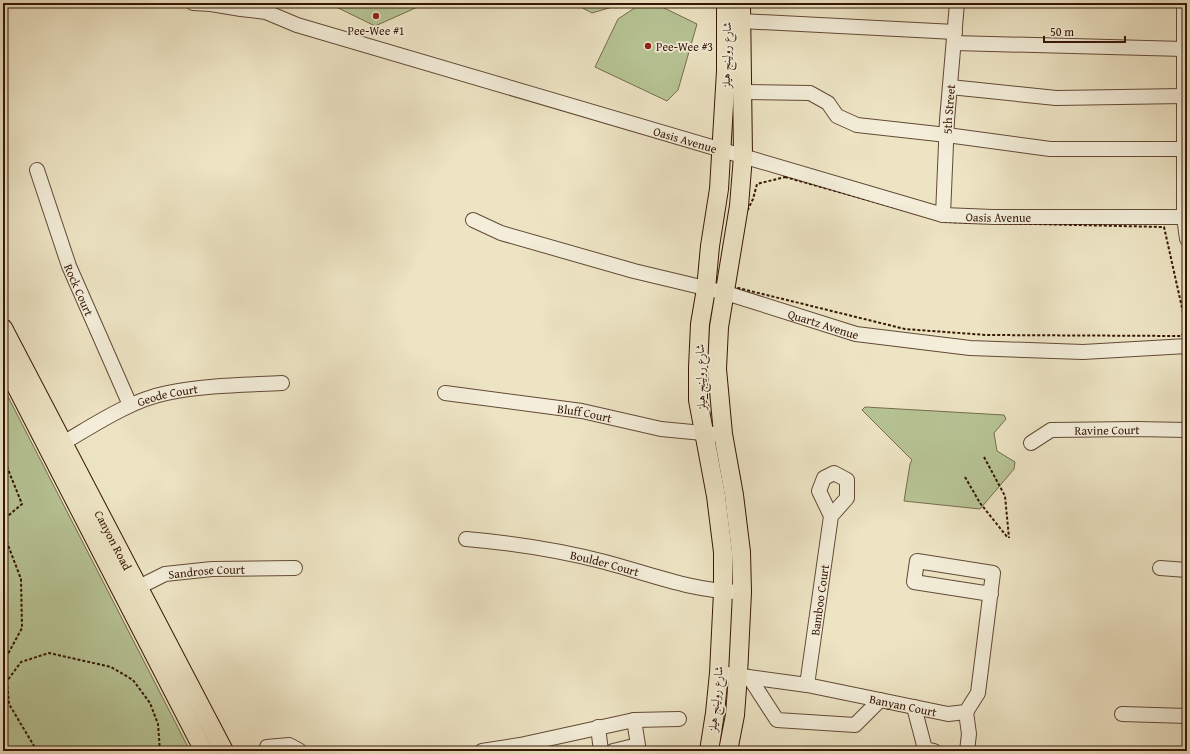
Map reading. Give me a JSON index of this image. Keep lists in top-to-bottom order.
{
  "streets": {
    "main road": ["شارع رولينج هيلز", "Canyon Road"],
    "street": [
      "5th Street",
      "Oasis Avenue",
      "Rock Court",
      "Quartz Avenue",
      "Geode Court",
      "Bluff Court",
      "Ravine Court",
      "Boulder Court",
      "Sandrose Court",
      "Bamboo Court",
      "Banyan Court"
    ]
  },
  "crossings": [
    ["شارع رولينج هيلز", "Oasis Avenue"],
    ["شارع رولينج هيلز", "Quartz Avenue"],
    ["شارع رولينج هيلز", "Bluff Court"],
    ["شارع رولينج هيلز", "Boulder Court"],
    ["شارع رولينج هيلز", "Banyan Court"],
    ["5th Street", "Oasis Avenue"],
    ["Rock Court", "Geode Court"],
    ["Geode Court", "Canyon Road"],
    ["Canyon Road", "Sandrose Court"],
    ["Bamboo Court", "Banyan Court"]
  ],
  "places": ["Pee-Wee #1", "Pee-Wee #3"],
  "scale_bar": "50 m"
}
